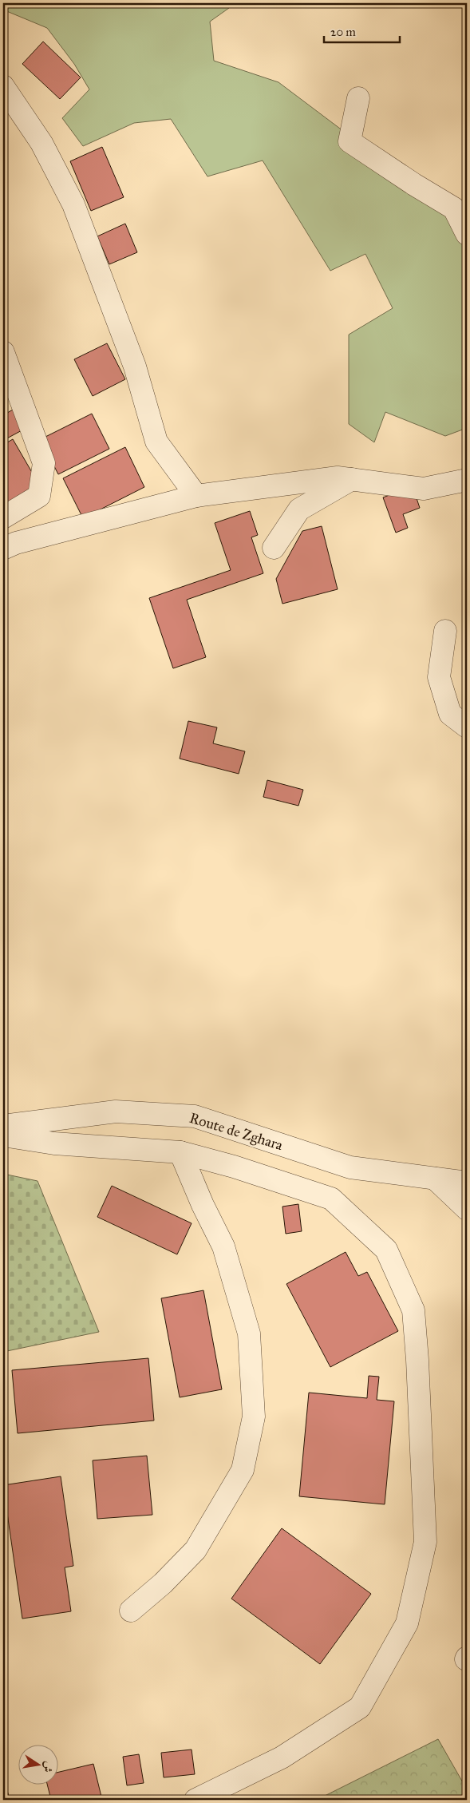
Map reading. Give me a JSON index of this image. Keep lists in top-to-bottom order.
{
  "streets": {
    "street": ["Route de Zghara"]
  },
  "scale_bar": "20 m",
  "north": "right"
}
